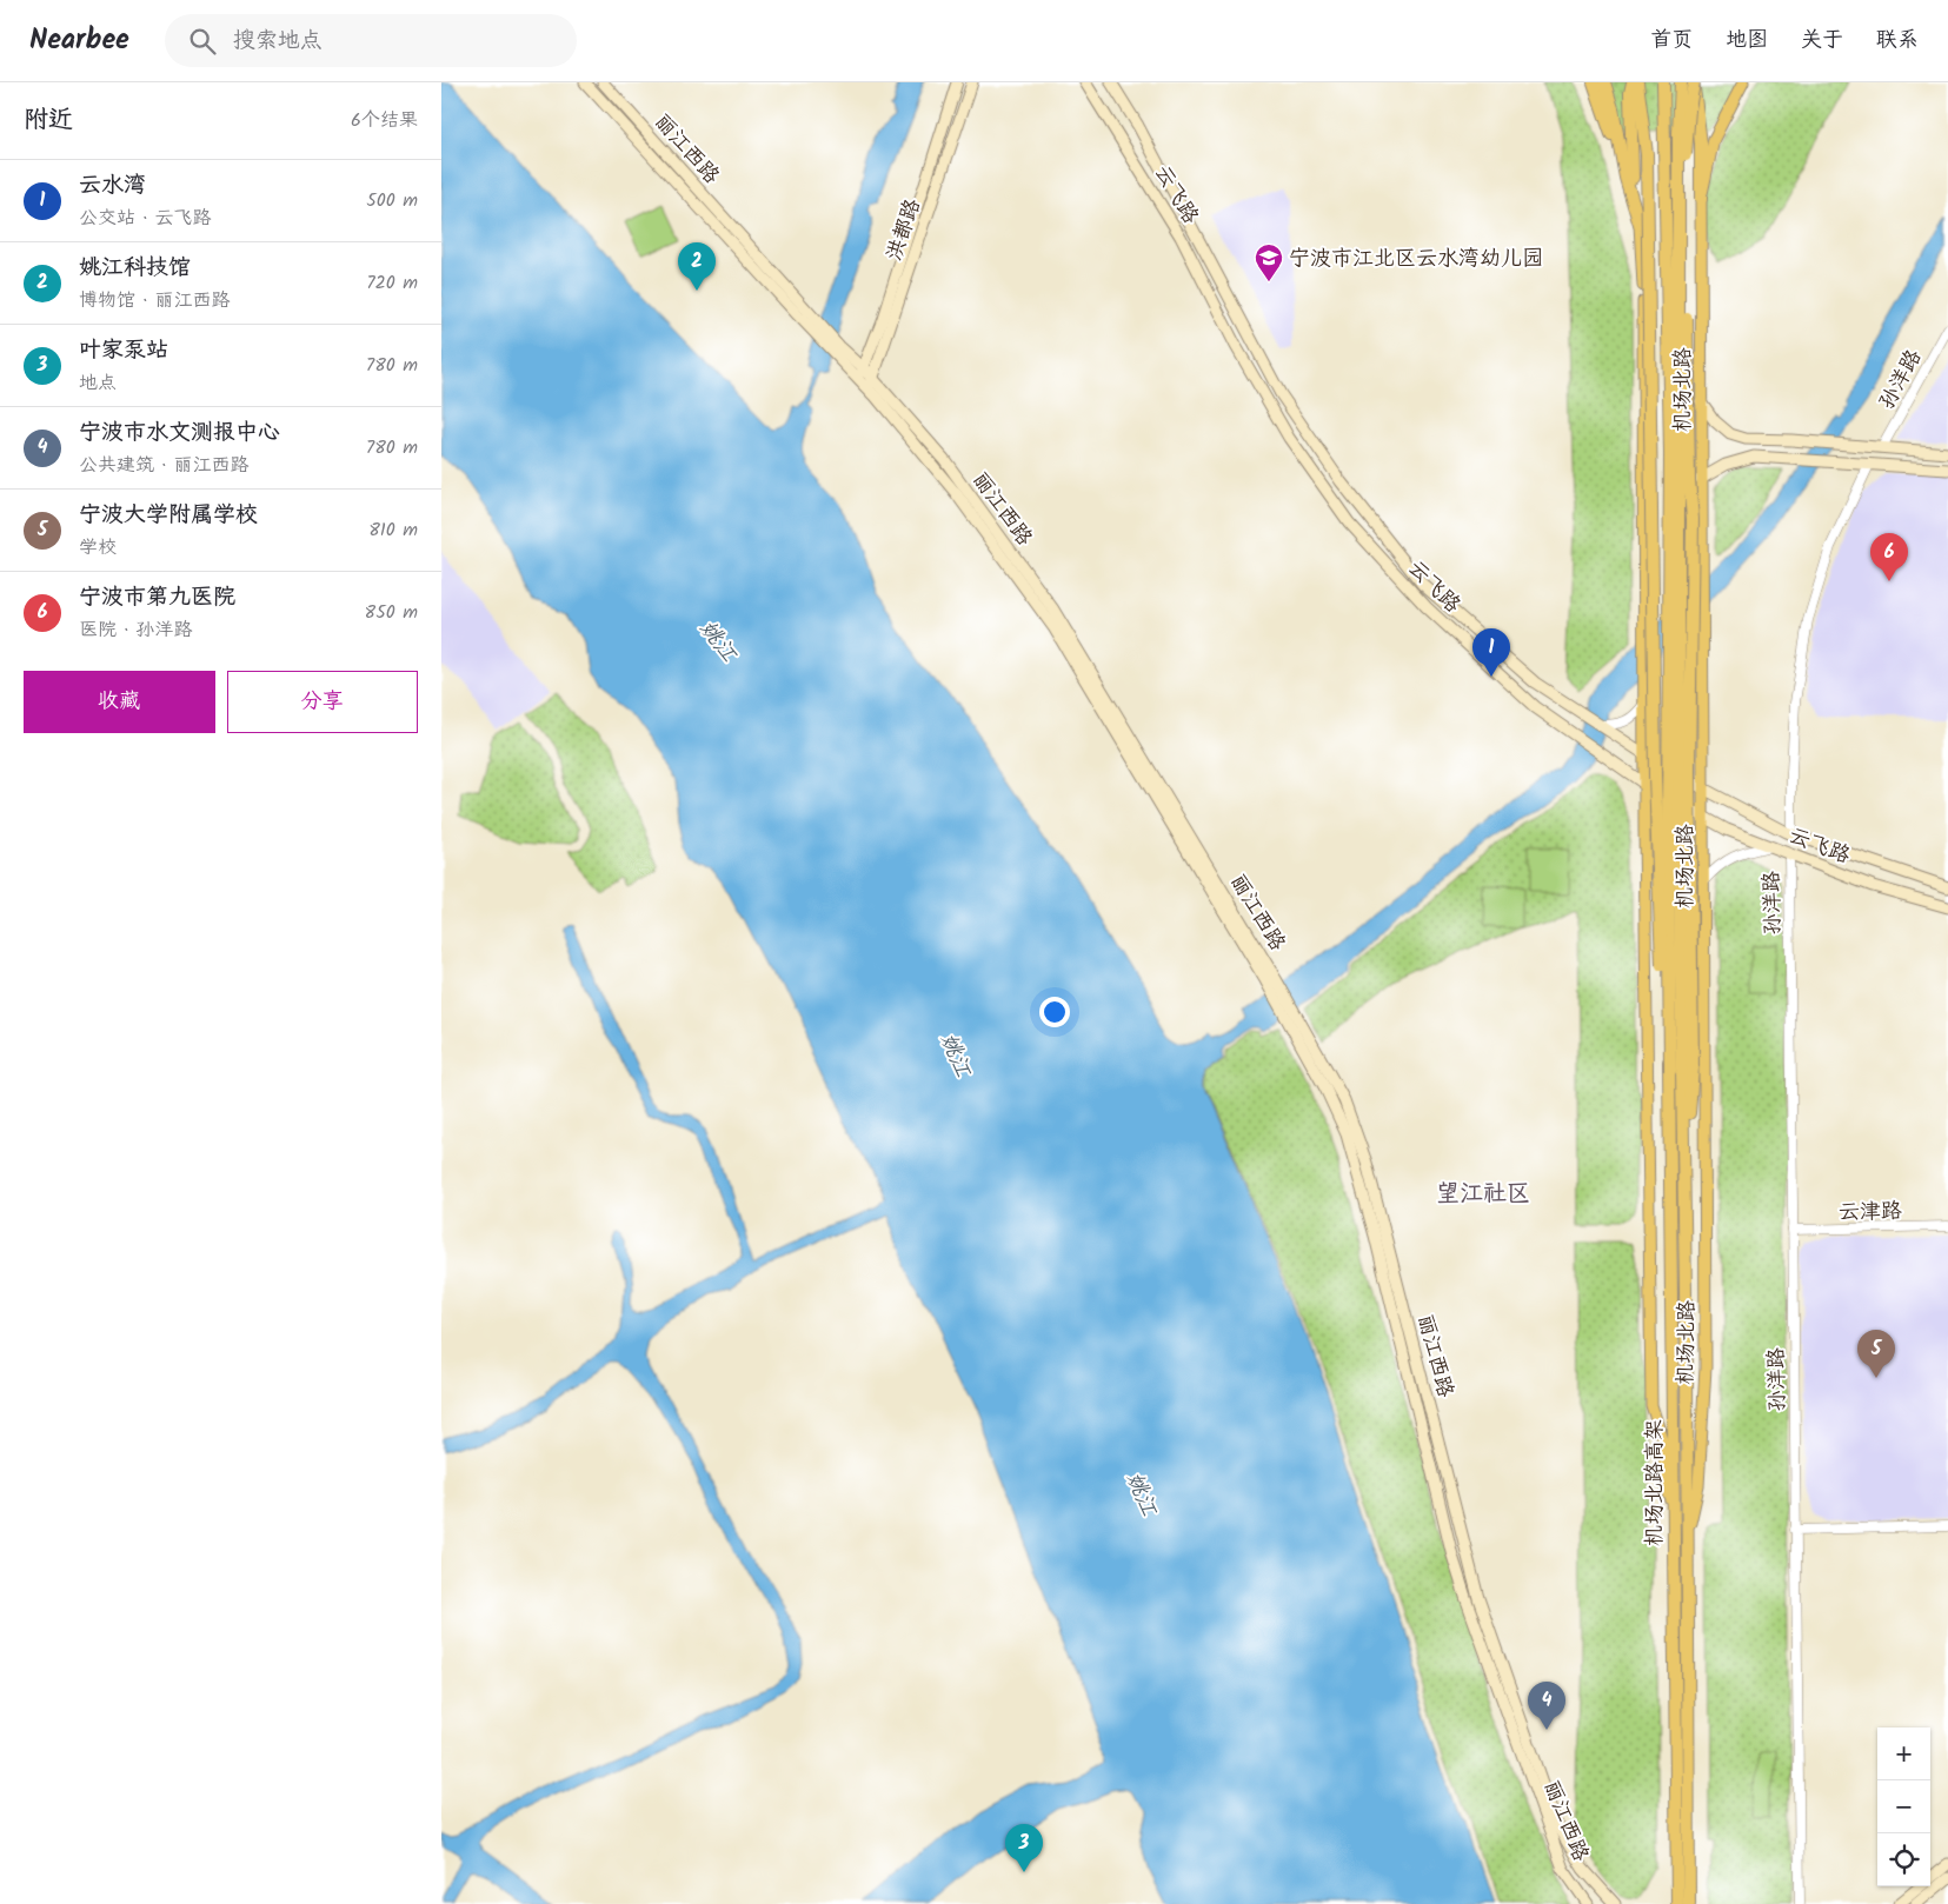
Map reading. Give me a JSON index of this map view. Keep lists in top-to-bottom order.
{
  "streets": {
    "highway": ["机场北路", "机场北路高架"],
    "main road": ["丽江西路", "云飞路", "洪都路"],
    "street": ["孙洋路", "云津路"]
  },
  "crossings": [
    ["丽江西路", "洪都路"],
    ["云飞路", "孙洋路"],
    ["云飞路", "机场北路"],
    ["孙洋路", "云津路"],
    ["机场北路", "机场北路高架"]
  ],
  "districts": ["望江社区"],
  "water": ["姚江"],
  "places": {
    "school or university": ["宁波市江北区云水湾幼儿园"]
  },
  "page": {
    "header": "Nearbee",
    "search": "搜索地点",
    "nav": [
      "首页",
      "地图",
      "关于",
      "联系"
    ],
    "heading": ["附近", "6个结果"],
    "list": [
      {
        "mark": "1",
        "name": "云水湾",
        "note": "公交站 · 云飞路",
        "value": "500 m"
      },
      {
        "mark": "2",
        "name": "姚江科技馆",
        "note": "博物馆 · 丽江西路",
        "value": "720 m"
      },
      {
        "mark": "3",
        "name": "叶家泵站",
        "note": "地点",
        "value": "780 m"
      },
      {
        "mark": "4",
        "name": "宁波市水文测报中心",
        "note": "公共建筑 · 丽江西路",
        "value": "780 m"
      },
      {
        "mark": "5",
        "name": "宁波大学附属学校",
        "note": "学校",
        "value": "810 m"
      },
      {
        "mark": "6",
        "name": "宁波市第九医院",
        "note": "医院 · 孙洋路",
        "value": "850 m"
      }
    ],
    "pins": [
      "2",
      "6",
      "1",
      "5",
      "4",
      "3"
    ],
    "buttons": ["收藏", "分享"],
    "map_buttons": ["+", "−"]
  }
}
